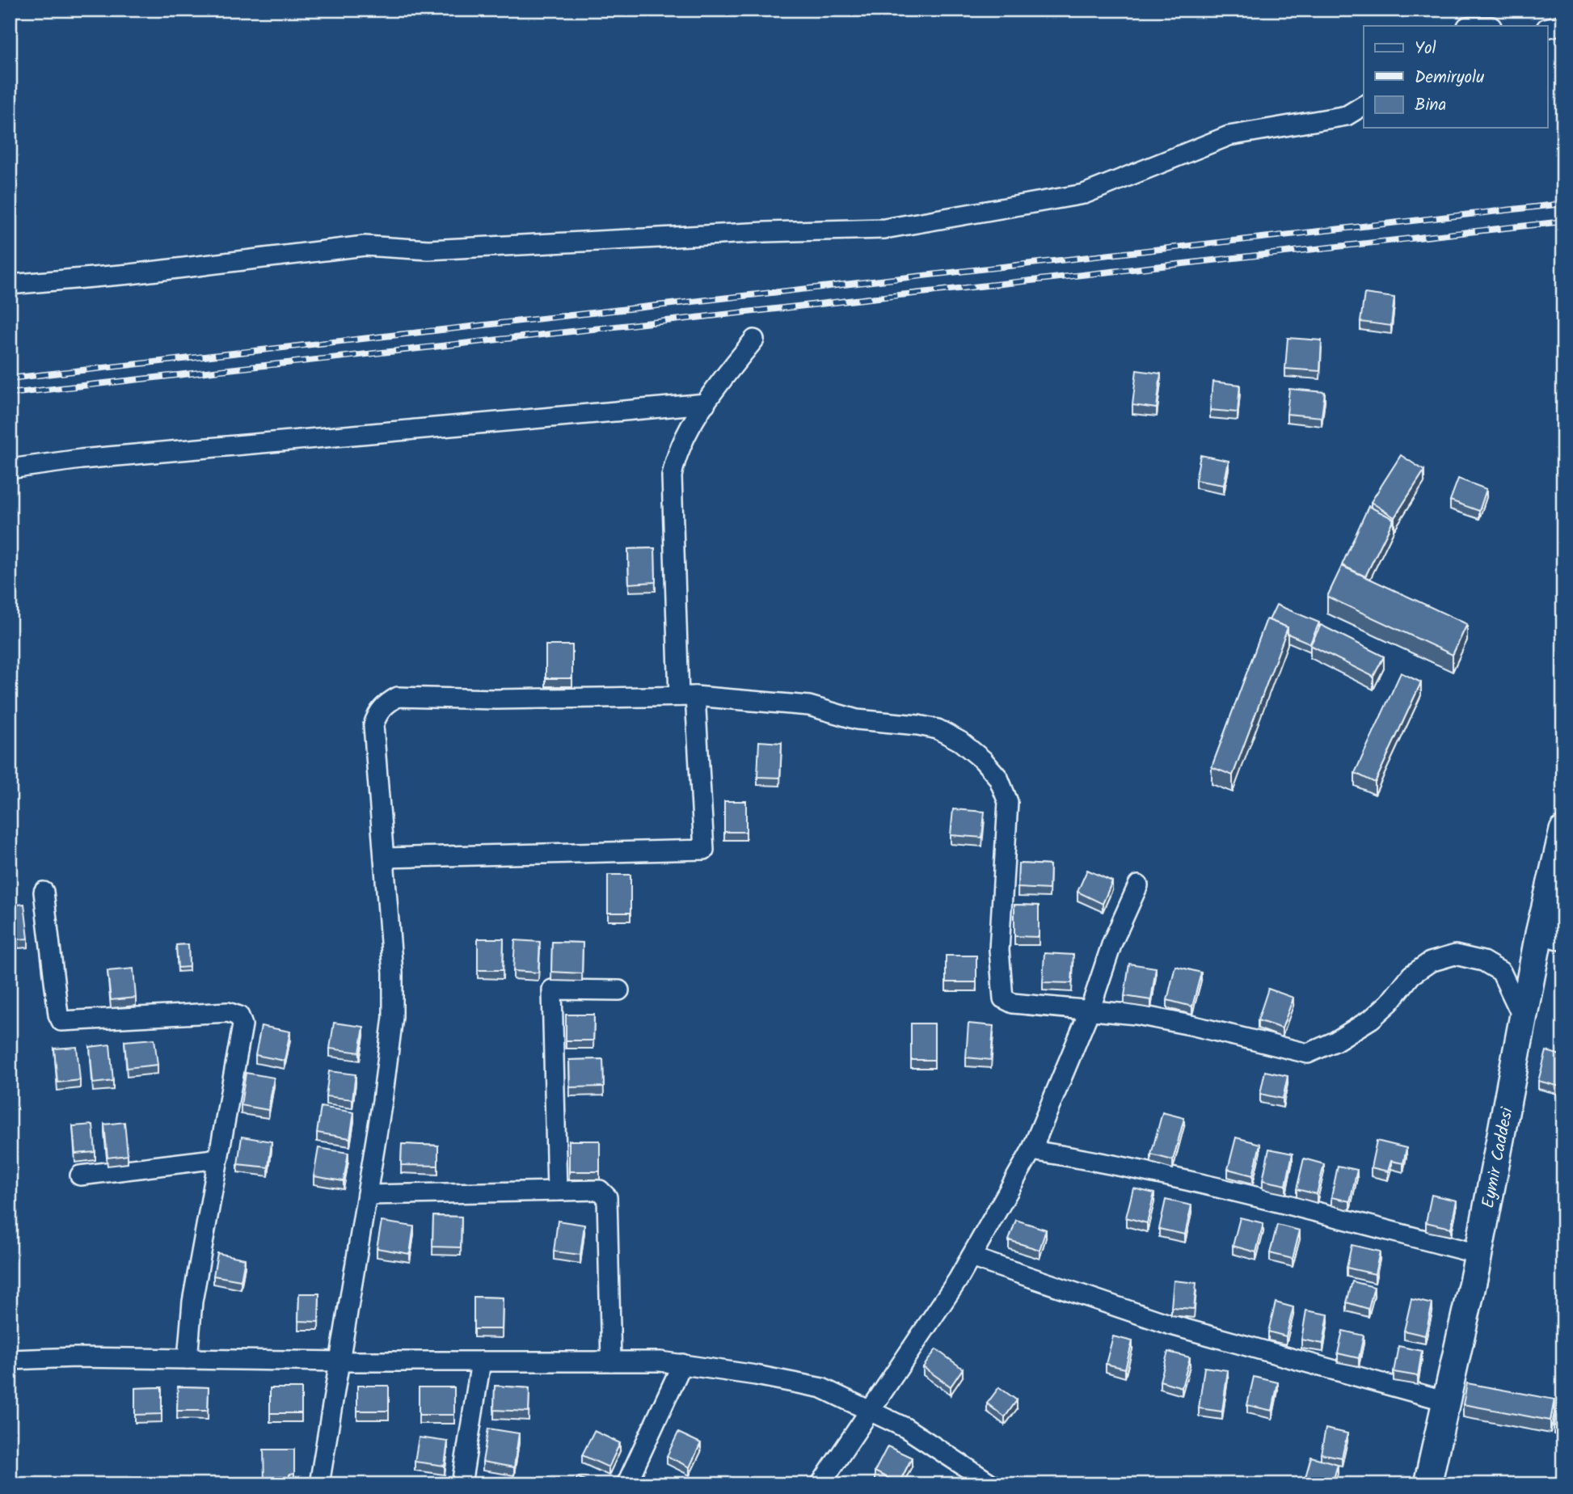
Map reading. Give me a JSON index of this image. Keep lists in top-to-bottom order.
{
  "streets": {
    "main road": ["Eymir Caddesi"]
  },
  "legend": ["Yol", "Demiryolu", "Bina"]
}
